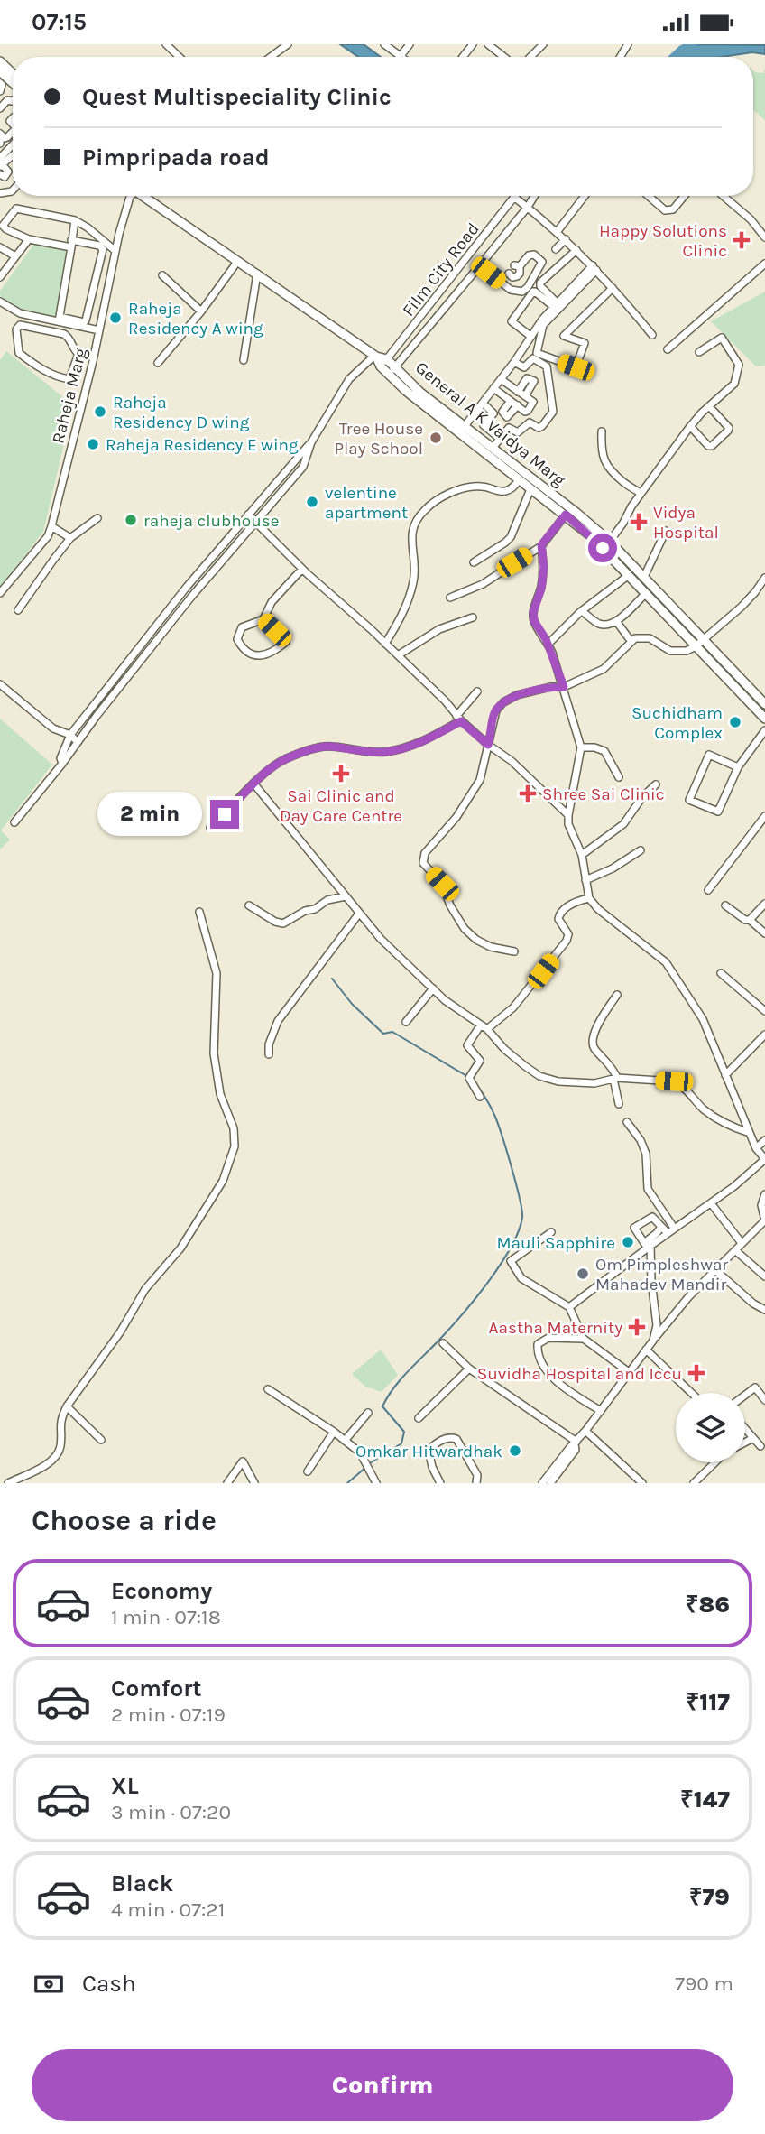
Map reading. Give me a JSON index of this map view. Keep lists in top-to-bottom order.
{
  "streets": {
    "main road": ["General A K Vaidya Marg"],
    "street": ["Film City Road", "Raheja Marg"]
  },
  "crossings": [
    ["Film City Road", "General A K Vaidya Marg"]
  ],
  "places": {
    "health": [
      "Happy Solutions Clinic",
      "Vidya Hospital",
      "Sai Clinic and Day Care Centre",
      "Shree Sai Clinic",
      "Aastha Maternity",
      "Suvidha Hospital and Iccu"
    ],
    "other": [
      "Raheja Residency A wing",
      "Raheja Residency D wing",
      "Tree House Play School",
      "Raheja Residency E wing",
      "velentine apartment",
      "raheja clubhouse",
      "Suchidham Complex",
      "Mauli Sapphire",
      "Om Pimpleshwar Mahadev Mandir",
      "Omkar Hitwardhak"
    ]
  },
  "page": {
    "status": "07:15",
    "banner": ["Quest Multispeciality Clinic", "Pimpripada road"],
    "bubble": "2 min",
    "heading": "Choose a ride",
    "list": [
      {
        "name": "Economy",
        "note": "1 min · 07:18",
        "value": "₹86"
      },
      {
        "name": "Comfort",
        "note": "2 min · 07:19",
        "value": "₹117"
      },
      {
        "name": "XL",
        "note": "3 min · 07:20",
        "value": "₹147"
      },
      {
        "name": "Black",
        "note": "4 min · 07:21",
        "value": "₹79"
      }
    ],
    "pay": ["Cash", "790 m"],
    "buttons": "Confirm"
  }
}
